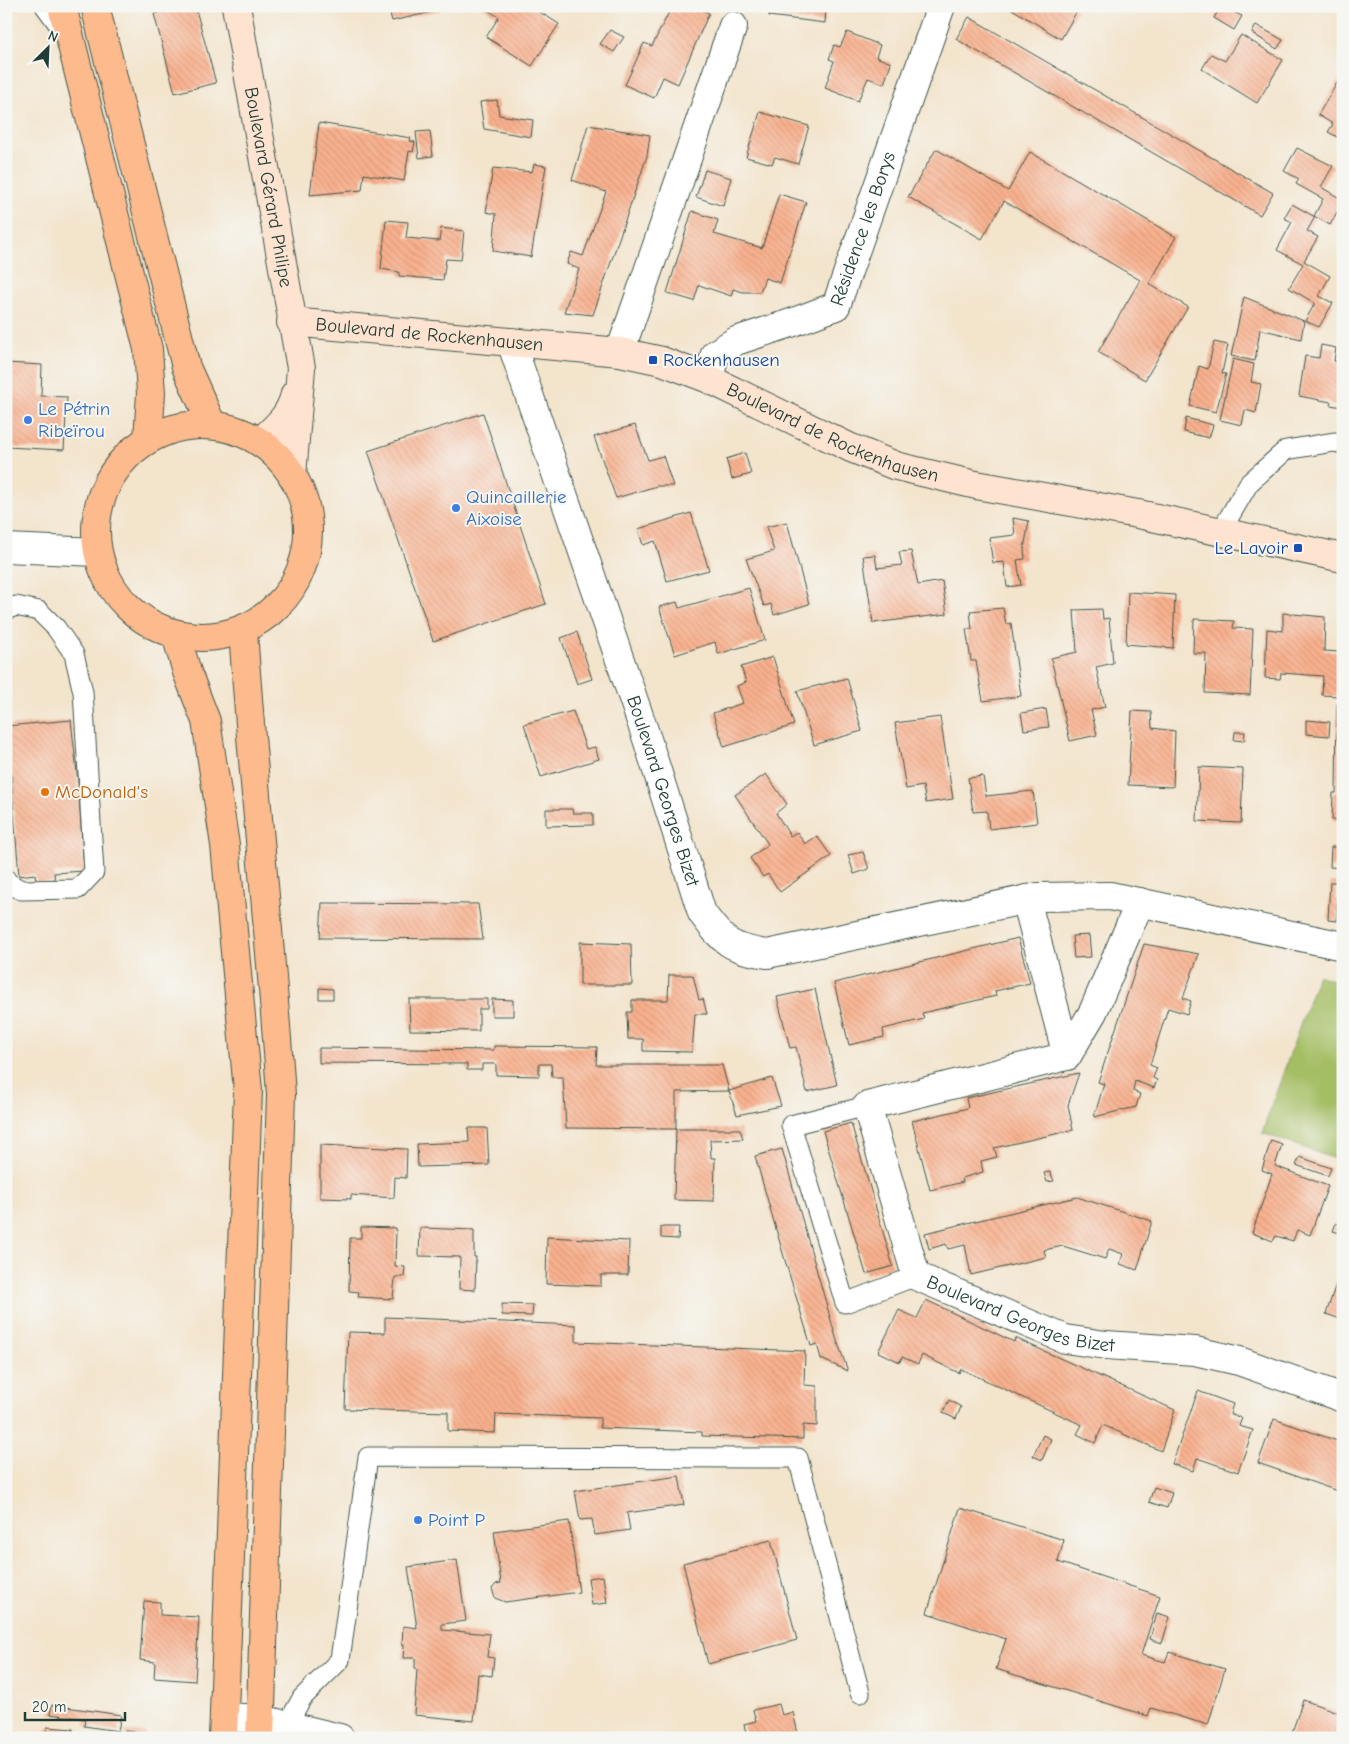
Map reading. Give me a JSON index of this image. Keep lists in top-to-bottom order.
{
  "streets": {
    "street": [
      "Boulevard Gérard Philipe",
      "Résidence les Borys",
      "Boulevard de Rockenhausen",
      "Boulevard Georges Bizet"
    ]
  },
  "crossings": [
    ["Boulevard Gérard Philipe", "Boulevard de Rockenhausen"],
    ["Résidence les Borys", "Boulevard de Rockenhausen"],
    ["Boulevard de Rockenhausen", "Boulevard Georges Bizet"]
  ],
  "places": {
    "transit": ["Rockenhausen", "Le Lavoir"],
    "other": [
      "Le Pétrin Ribeïrou",
      "Quincaillerie Aixoise",
      "McDonald's",
      "Point P"
    ]
  },
  "scale_bar": "20 m",
  "north": "top right"
}
